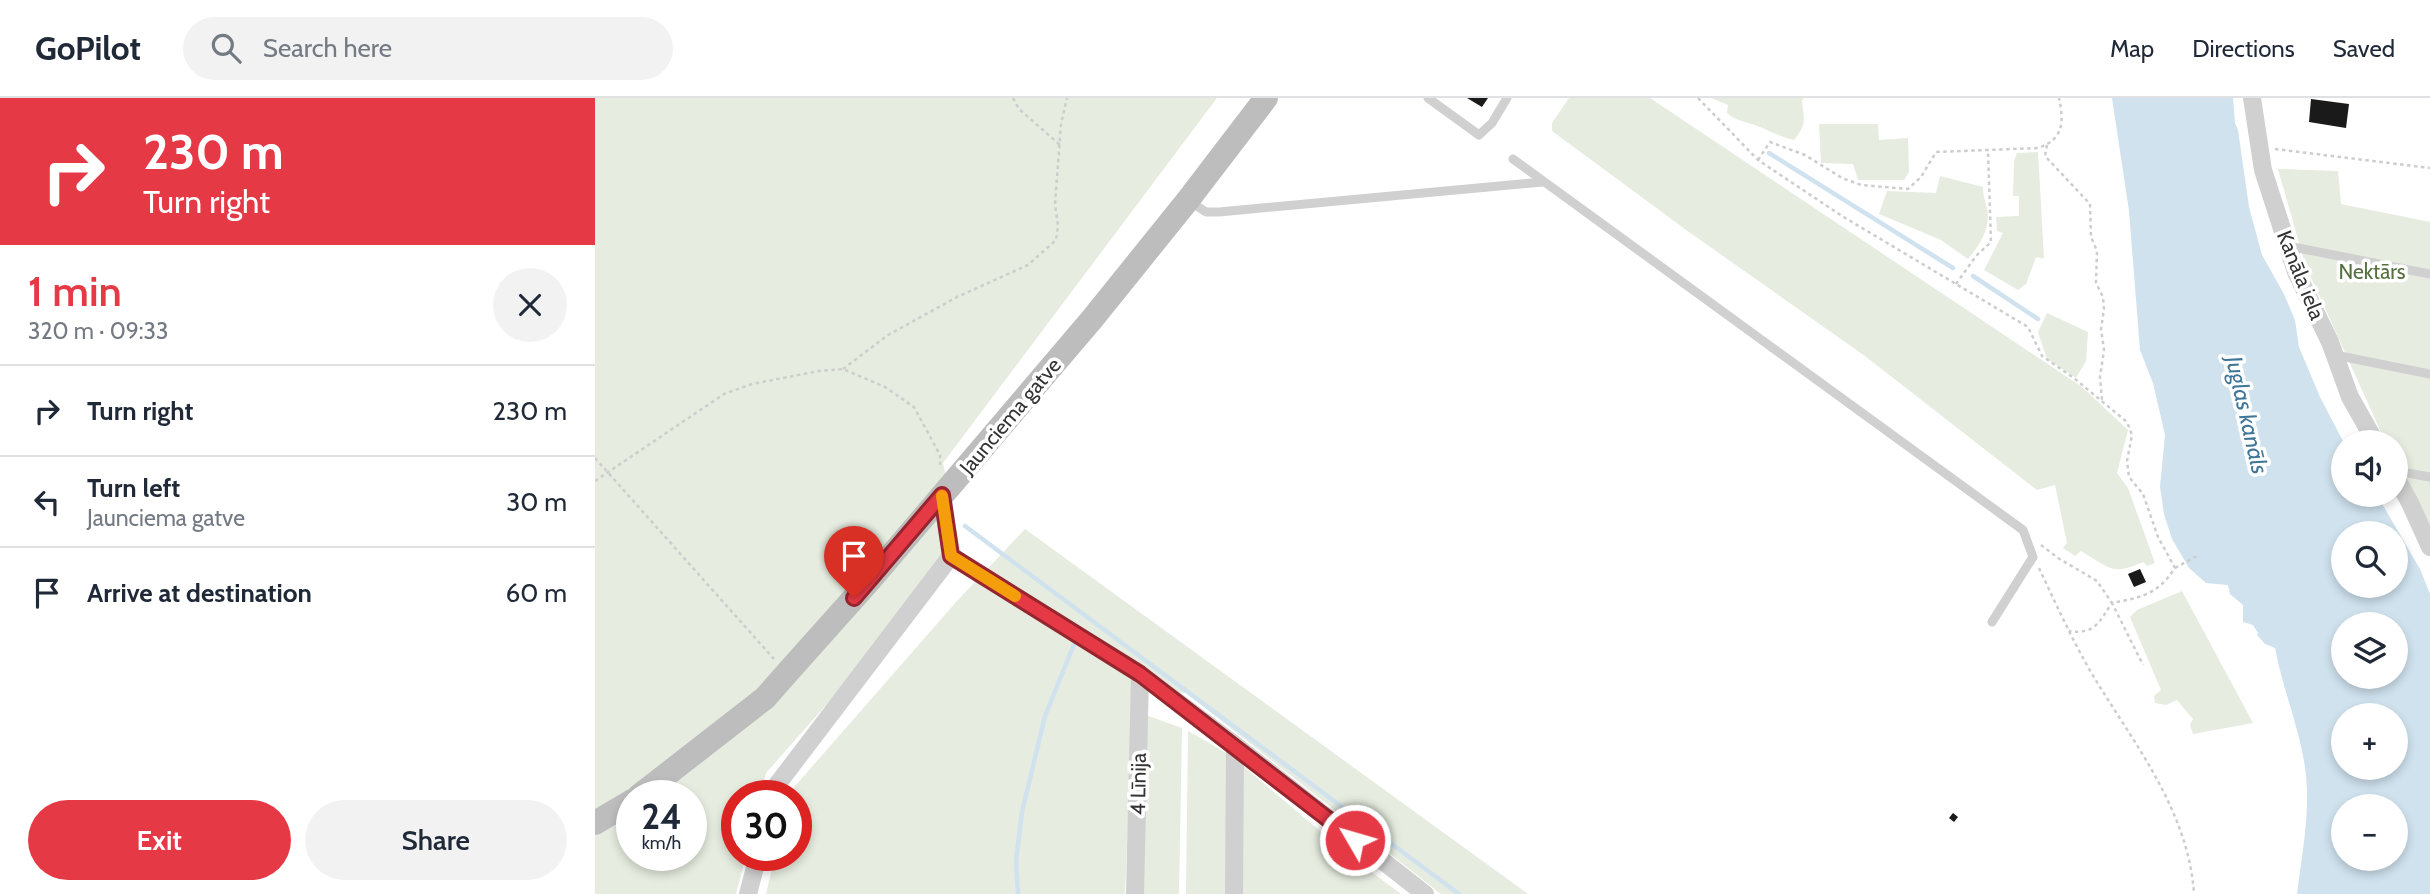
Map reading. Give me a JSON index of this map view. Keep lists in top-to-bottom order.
{
  "streets": {
    "main road": ["Jaunciema gatve"],
    "street": ["Kanāla iela", "4 Līnija"]
  },
  "water": ["Juglas kanāls"],
  "parks": ["Nektārs"],
  "page": {
    "header": "GoPilot",
    "search": "Search here",
    "nav": ["Map", "Directions", "Saved"],
    "turn": ["230 m", "Turn right"],
    "heading": ["1 min", "320 m · 09:33"],
    "list": [
      {
        "name": "Turn right",
        "value": "230 m"
      },
      {
        "name": "Turn left",
        "note": "Jaunciema gatve",
        "value": "30 m"
      },
      {
        "name": "Arrive at destination",
        "value": "60 m"
      }
    ],
    "map_buttons": ["+", "−"],
    "speed": "24 km/h",
    "limit": "30",
    "buttons": ["Exit", "Share"]
  }
}
